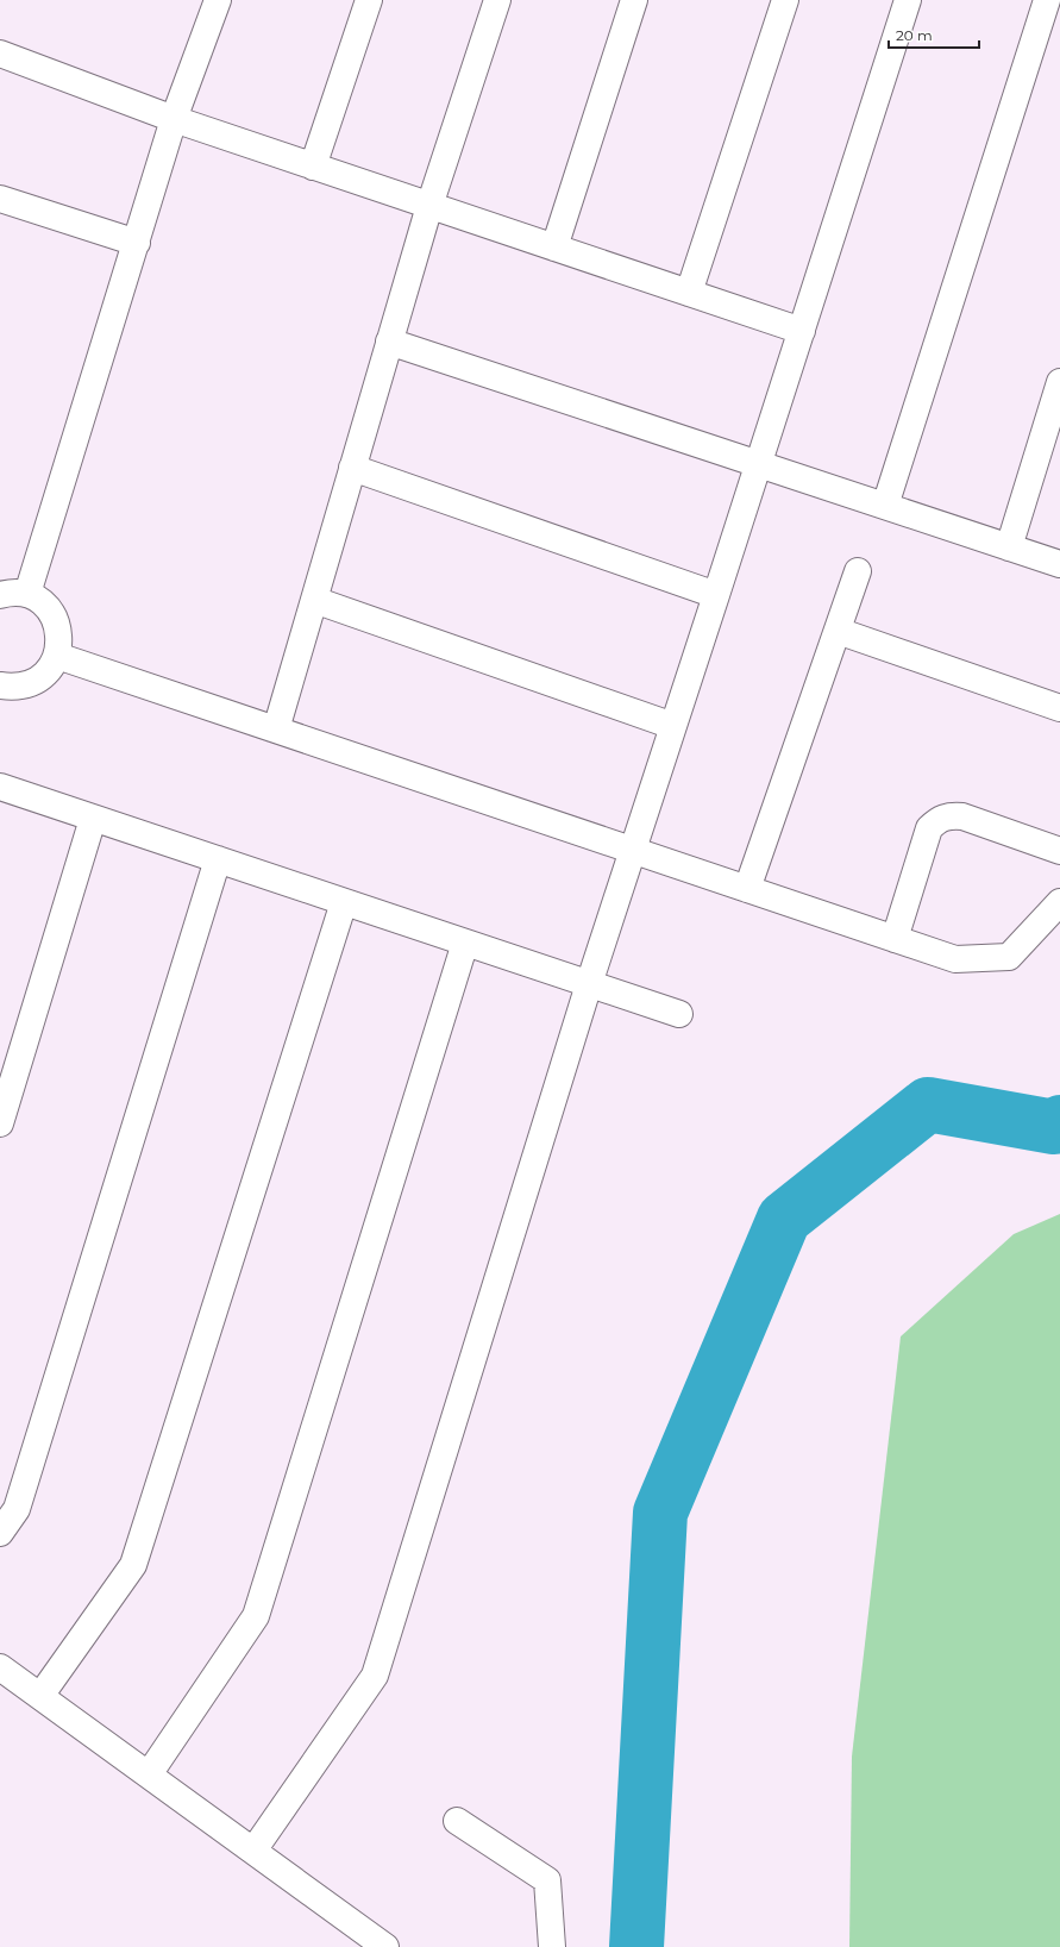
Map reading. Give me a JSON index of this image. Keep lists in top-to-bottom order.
{
  "scale_bar": "20 m"
}
